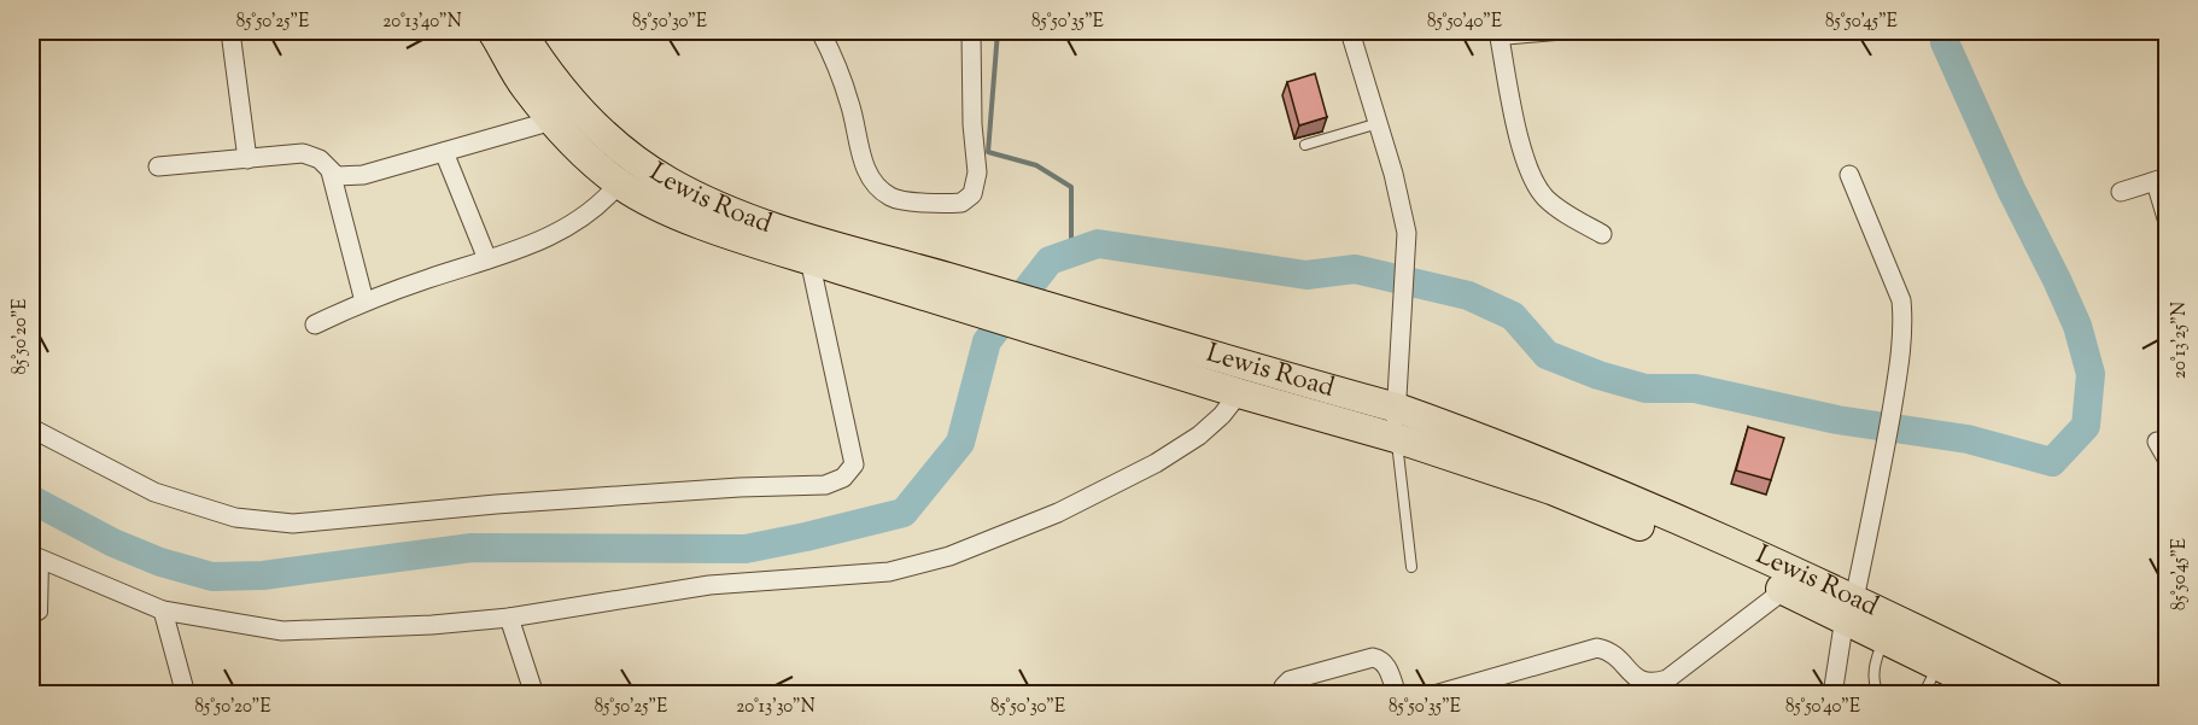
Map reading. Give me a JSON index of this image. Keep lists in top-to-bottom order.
{
  "streets": {
    "main road": ["Lewis Road"]
  },
  "coordinates": [
    "85°50'25\"E",
    "20°13'40\"N",
    "85°50'30\"E",
    "85°50'35\"E",
    "85°50'40\"E",
    "85°50'45\"E",
    "85°50'20\"E",
    "20°13'25\"N",
    "20°13'30\"N"
  ]
}
